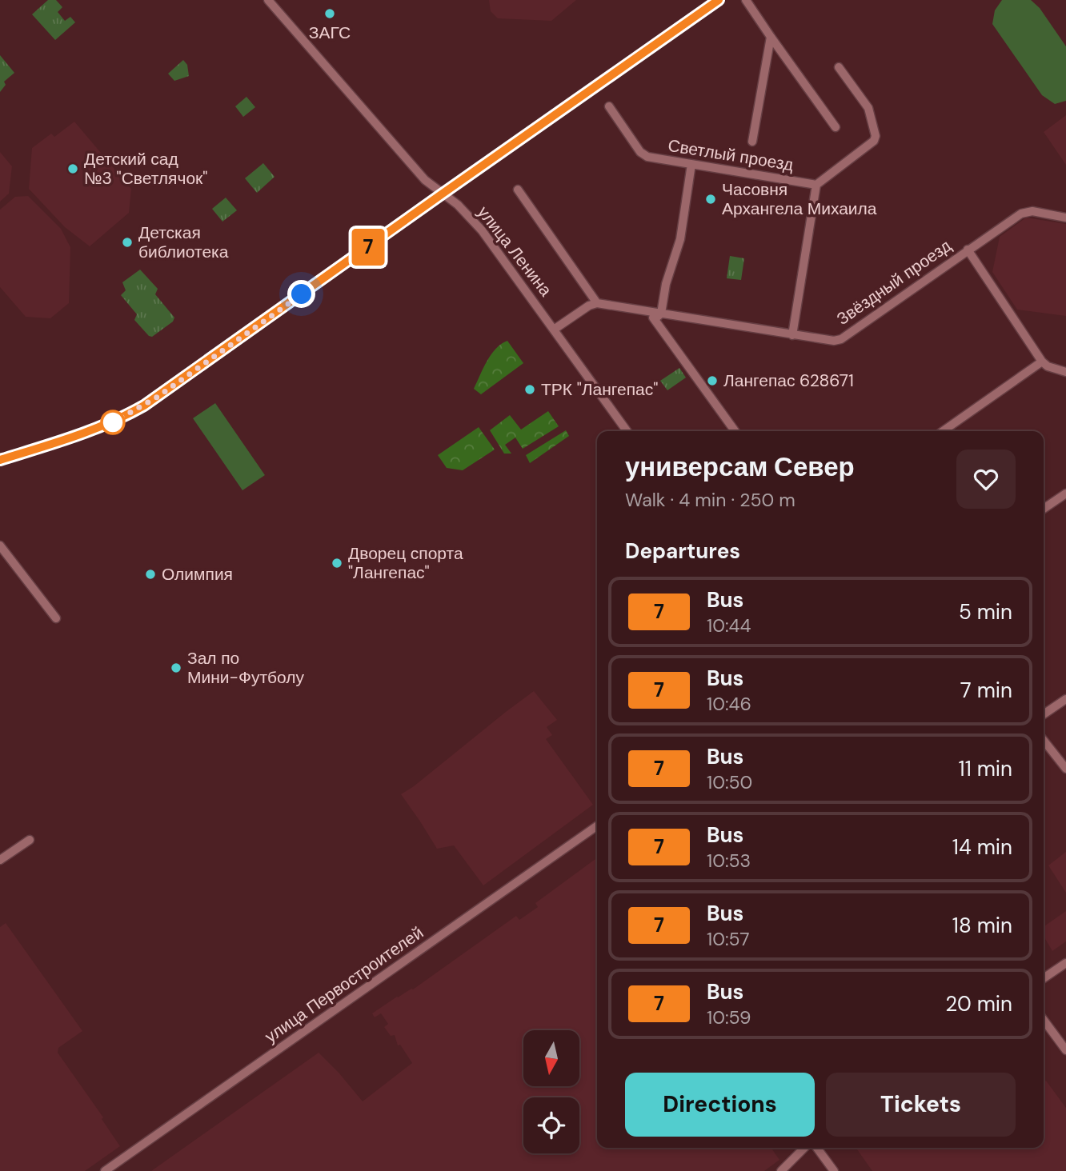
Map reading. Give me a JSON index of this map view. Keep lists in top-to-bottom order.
{
  "streets": {
    "street": [
      "Светлый проезд",
      "улица Ленина",
      "Звёздный проезд",
      "улица Первостроителей"
    ]
  },
  "places": [
    "ЗАГС",
    "Детский сад №3 \"Светлячок\"",
    "Часовня Архангела Михаила",
    "Детская библиотека",
    "Лангепас 628671",
    "ТРК \"Лангепас\"",
    "Дворец спорта \"Лангепас\"",
    "Олимпия",
    "Зал по Мини-Футболу"
  ],
  "lines": ["bus line 7"],
  "north": "bottom",
  "page": {
    "on_map": "7",
    "heading": [
      ["универсам Север", "Walk · 4 min · 250 m"],
      "Departures"
    ],
    "list": [
      {
        "mark": "7",
        "name": "Bus",
        "note": "10:44",
        "value": "5 min"
      },
      {
        "mark": "7",
        "name": "Bus",
        "note": "10:46",
        "value": "7 min"
      },
      {
        "mark": "7",
        "name": "Bus",
        "note": "10:50",
        "value": "11 min"
      },
      {
        "mark": "7",
        "name": "Bus",
        "note": "10:53",
        "value": "14 min"
      },
      {
        "mark": "7",
        "name": "Bus",
        "note": "10:57",
        "value": "18 min"
      },
      {
        "mark": "7",
        "name": "Bus",
        "note": "10:59",
        "value": "20 min"
      }
    ],
    "buttons": ["Directions", "Tickets"]
  }
}
